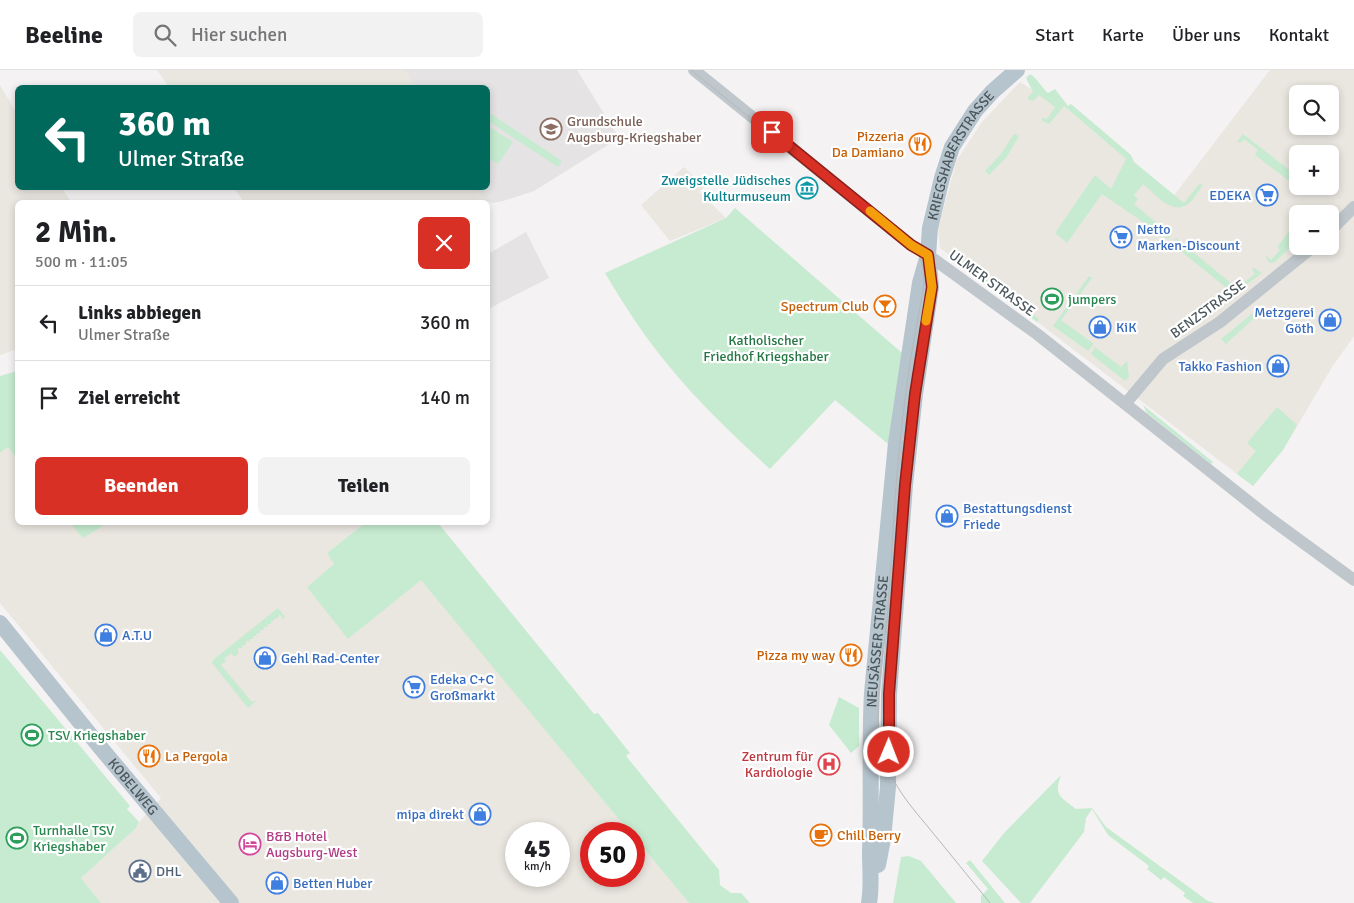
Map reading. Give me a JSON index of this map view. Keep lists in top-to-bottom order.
{
  "streets": {
    "main road": ["KRIEGSHABERSTRASSE", "NEUSÄSSER STRASSE", "KOBELWEG"],
    "street": ["ULMER STRASSE", "BENZSTRASSE"]
  },
  "crossings": [
    ["KRIEGSHABERSTRASSE", "ULMER STRASSE"],
    ["KRIEGSHABERSTRASSE", "NEUSÄSSER STRASSE"],
    ["ULMER STRASSE", "BENZSTRASSE"],
    ["ULMER STRASSE", "NEUSÄSSER STRASSE"]
  ],
  "parks": ["Katholischer Friedhof Kriegshaber"],
  "places": {
    "school or university": ["Grundschule Augsburg-Kriegshaber"],
    "restaurant": ["Pizzeria Da Damiano", "Pizza my way", "La Pergola"],
    "museum": ["Zweigstelle Jüdisches Kulturmuseum"],
    "supermarket": ["EDEKA", "Netto Marken-Discount", "Edeka C+C Großmarkt"],
    "sports": ["jumpers", "TSV Kriegshaber", "Turnhalle TSV Kriegshaber"],
    "bar": ["Spectrum Club"],
    "shop": [
      "Metzgerei Göth",
      "KiK",
      "Takko Fashion",
      "Bestattungsdienst Friede",
      "A.T.U",
      "Gehl Rad-Center",
      "mipa direkt",
      "Betten Huber"
    ],
    "hospital": ["Zentrum für Kardiologie"],
    "cafe": ["Chill Berry"],
    "hotel": ["B&B Hotel Augsburg-West"],
    "public building": ["DHL"]
  },
  "page": {
    "header": "Beeline",
    "search": "Hier suchen",
    "nav": [
      "Start",
      "Karte",
      "Über uns",
      "Kontakt"
    ],
    "map_buttons": ["+", "−"],
    "turn": ["360 m", "Ulmer Straße"],
    "heading": ["2 Min.", "500 m · 11:05"],
    "list": [
      {
        "name": "Links abbiegen",
        "note": "Ulmer Straße",
        "value": "360 m"
      },
      {
        "name": "Ziel erreicht",
        "value": "140 m"
      }
    ],
    "buttons": ["Beenden", "Teilen"],
    "speed": "45 km/h",
    "limit": "50"
  }
}
